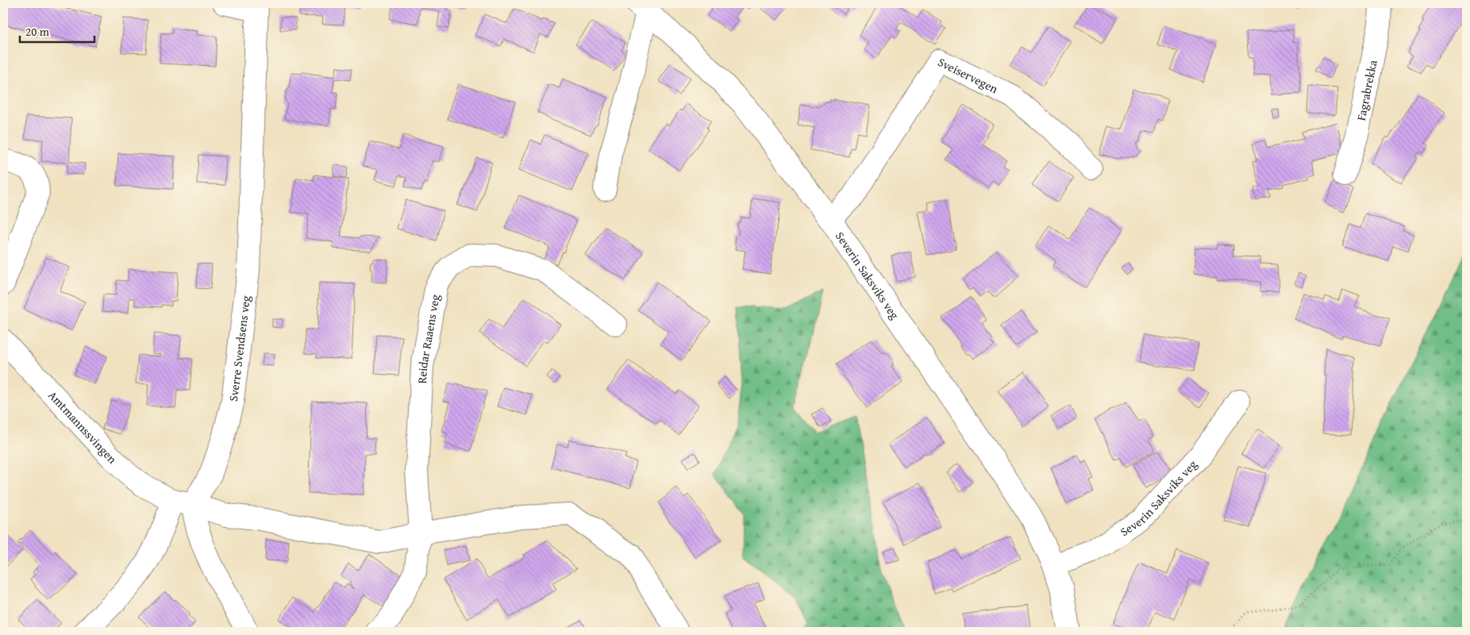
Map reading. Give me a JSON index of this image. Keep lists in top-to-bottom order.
{
  "streets": {
    "street": [
      "Sveiservegen",
      "Fagrabrekka",
      "Severin Saksviks veg",
      "Reidar Raaens veg",
      "Sverre Svendsens veg",
      "Amtmannssvingen"
    ]
  },
  "crossings": [
    ["Sveiservegen", "Severin Saksviks veg"],
    ["Sverre Svendsens veg", "Amtmannssvingen"]
  ],
  "scale_bar": "20 m"
}
